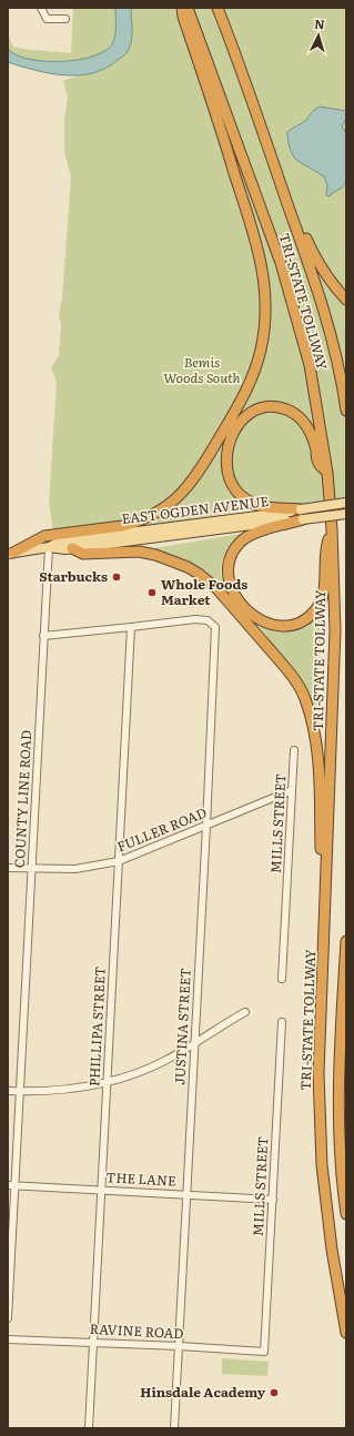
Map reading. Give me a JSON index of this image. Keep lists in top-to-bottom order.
{
  "streets": {
    "highway": ["TRI-STATE TOLLWAY"],
    "main road": ["EAST OGDEN AVENUE"],
    "street": [
      "COUNTY LINE ROAD",
      "MILLS STREET",
      "FULLER ROAD",
      "PHILLIPA STREET",
      "JUSTINA STREET",
      "THE LANE",
      "RAVINE ROAD"
    ]
  },
  "crossings": [
    ["EAST OGDEN AVENUE", "COUNTY LINE ROAD"],
    ["COUNTY LINE ROAD", "FULLER ROAD"],
    ["COUNTY LINE ROAD", "THE LANE"],
    ["MILLS STREET", "FULLER ROAD"],
    ["MILLS STREET", "THE LANE"],
    ["MILLS STREET", "RAVINE ROAD"],
    ["FULLER ROAD", "PHILLIPA STREET"],
    ["FULLER ROAD", "JUSTINA STREET"],
    ["PHILLIPA STREET", "JUSTINA STREET"],
    ["PHILLIPA STREET", "THE LANE"],
    ["PHILLIPA STREET", "RAVINE ROAD"],
    ["JUSTINA STREET", "THE LANE"],
    ["JUSTINA STREET", "RAVINE ROAD"]
  ],
  "parks": ["Bemis Woods South"],
  "places": ["Starbucks", "Whole Foods Market", "Hinsdale Academy"],
  "north": "top"
}
